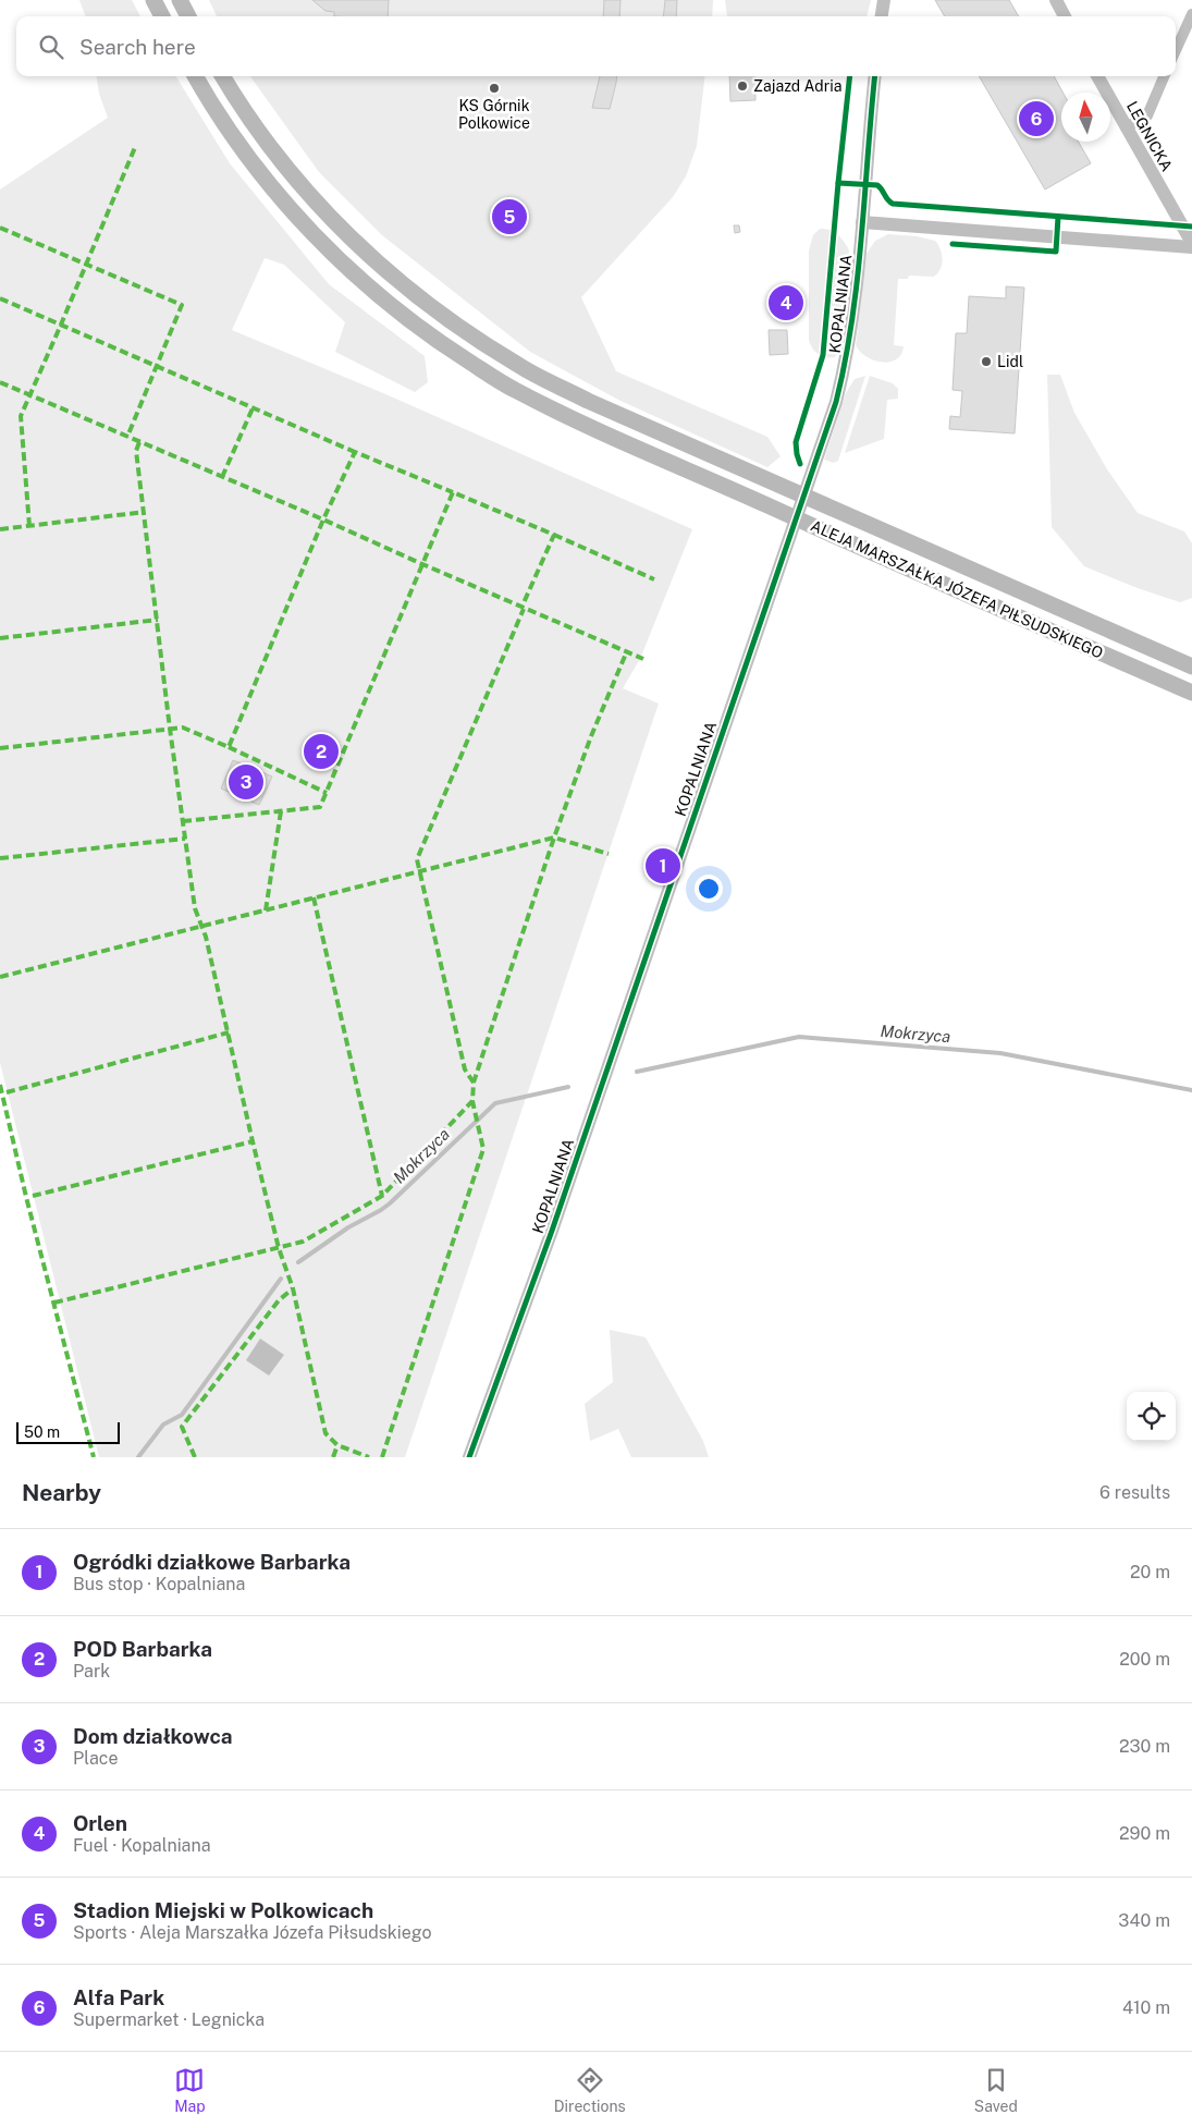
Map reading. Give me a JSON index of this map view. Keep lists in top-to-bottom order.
{
  "streets": {
    "main road": ["ALEJA MARSZAŁKA JÓZEFA PIŁSUDSKIEGO"],
    "street": ["LEGNICKA", "KOPALNIANA"]
  },
  "crossings": [
    ["KOPALNIANA", "ALEJA MARSZAŁKA JÓZEFA PIŁSUDSKIEGO"]
  ],
  "water": ["Mokrzyca"],
  "places": ["Zajazd Adria", "KS Górnik Polkowice", "Lidl"],
  "scale_bar": "50 m",
  "north": "top",
  "page": {
    "search": "Search here",
    "pins": [
      "6",
      "5",
      "4",
      "2",
      "3",
      "1"
    ],
    "scale": "50 m",
    "heading": ["Nearby", "6 results"],
    "list": [
      {
        "mark": "1",
        "name": "Ogródki działkowe Barbarka",
        "note": "Bus stop · Kopalniana",
        "value": "20 m"
      },
      {
        "mark": "2",
        "name": "POD Barbarka",
        "note": "Park",
        "value": "200 m"
      },
      {
        "mark": "3",
        "name": "Dom działkowca",
        "note": "Place",
        "value": "230 m"
      },
      {
        "mark": "4",
        "name": "Orlen",
        "note": "Fuel · Kopalniana",
        "value": "290 m"
      },
      {
        "mark": "5",
        "name": "Stadion Miejski w Polkowicach",
        "note": "Sports · Aleja Marszałka Józefa Piłsudskiego",
        "value": "340 m"
      },
      {
        "mark": "6",
        "name": "Alfa Park",
        "note": "Supermarket · Legnicka",
        "value": "410 m"
      }
    ],
    "nav": ["Map", "Directions", "Saved"]
  }
}
